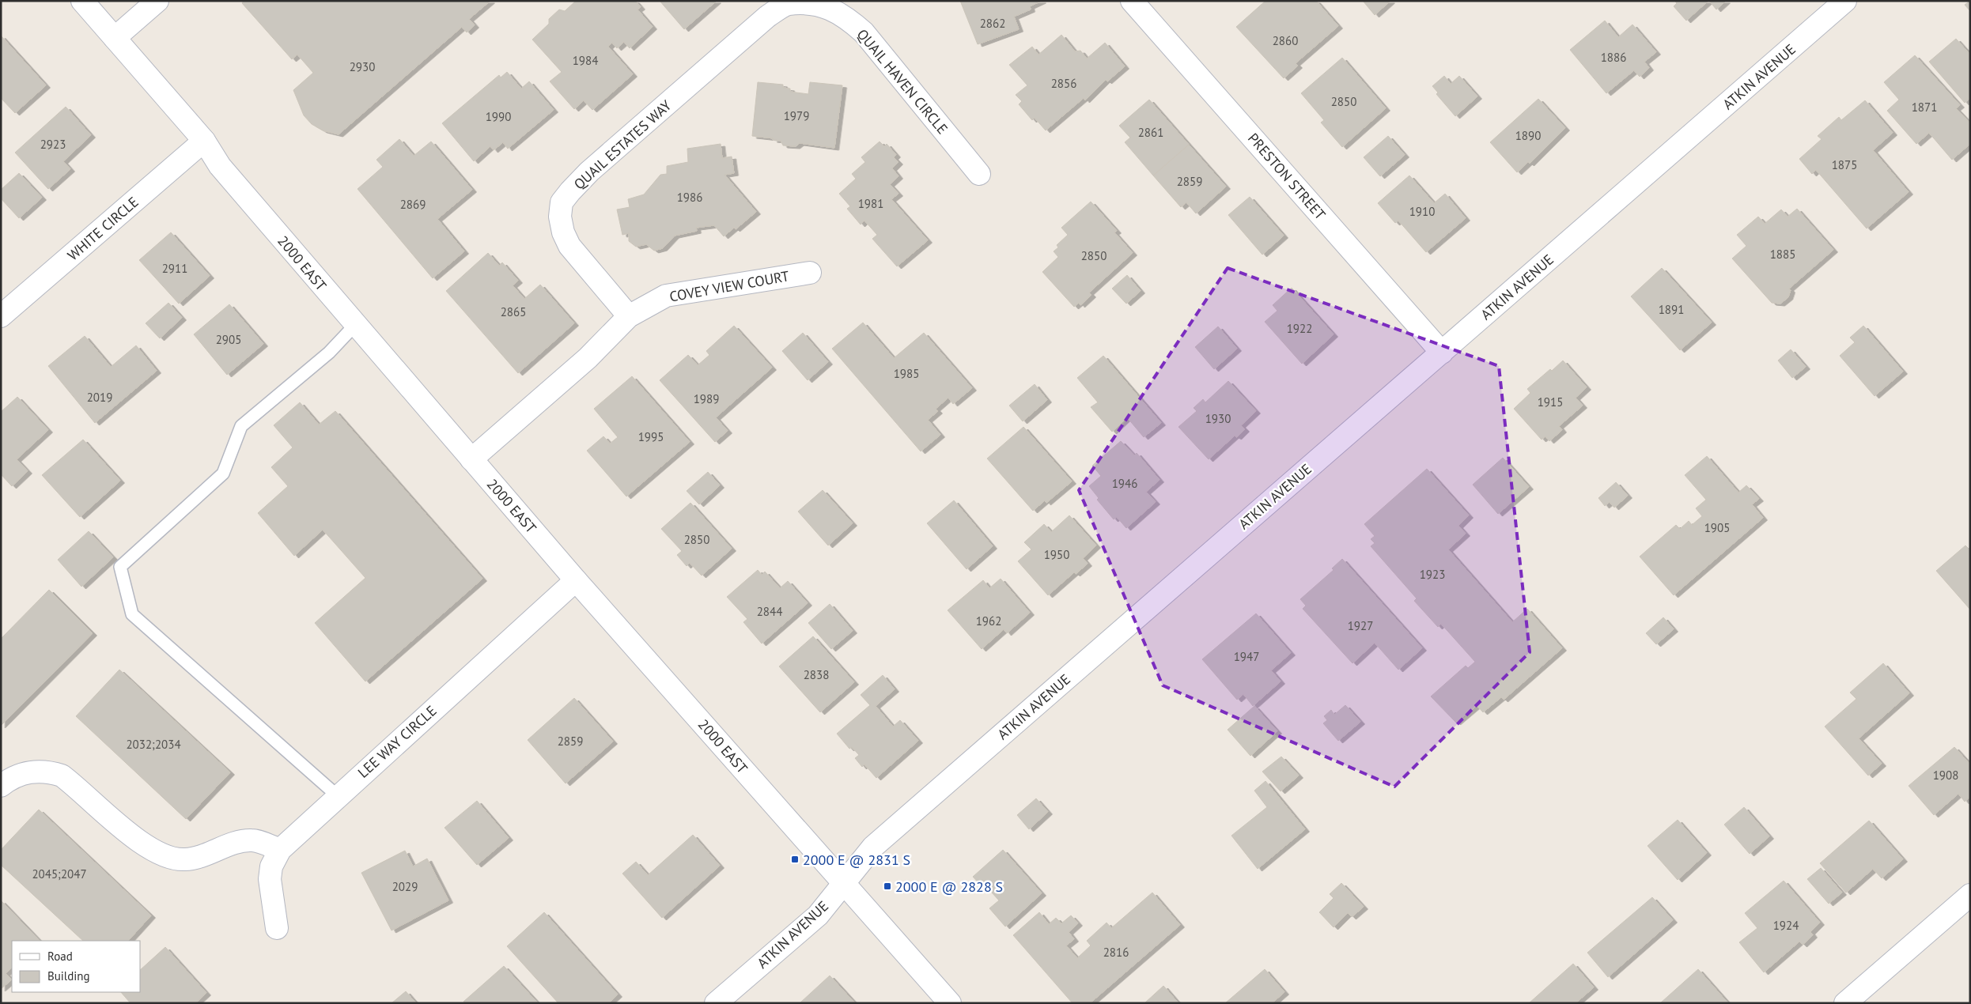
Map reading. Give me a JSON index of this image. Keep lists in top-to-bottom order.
{
  "streets": {
    "street": [
      "ATKIN AVENUE",
      "QUAIL HAVEN CIRCLE",
      "QUAIL ESTATES WAY",
      "PRESTON STREET",
      "WHITE CIRCLE",
      "2000 EAST",
      "COVEY VIEW COURT",
      "LEE WAY CIRCLE"
    ]
  },
  "crossings": [
    ["ATKIN AVENUE", "PRESTON STREET"],
    ["ATKIN AVENUE", "2000 EAST"],
    ["QUAIL HAVEN CIRCLE", "QUAIL ESTATES WAY"],
    ["QUAIL ESTATES WAY", "COVEY VIEW COURT"],
    ["WHITE CIRCLE", "2000 EAST"],
    ["2000 EAST", "LEE WAY CIRCLE"]
  ],
  "places": {
    "transit": ["2000 E @ 2831 S", "2000 E @ 2828 S"]
  },
  "house_numbers": [
    "2862",
    "2860",
    "1886",
    "1984",
    "2930",
    "2856",
    "2850",
    "1871",
    "1979",
    "1990",
    "2861",
    "1890",
    "2923",
    "1875",
    "2859",
    "1986",
    "1981",
    "2869",
    "1910",
    "1885",
    "2850",
    "2911",
    "1891",
    "2865",
    "1922",
    "2905",
    "1985",
    "2019",
    "1989",
    "1915",
    "1930",
    "1995",
    "1946",
    "1905",
    "2850",
    "1950",
    "1923",
    "2844",
    "1962",
    "1927",
    "1947",
    "2838",
    "2859",
    "2032;2034",
    "1908",
    "2045;2047",
    "2029",
    "1924",
    "2816"
  ],
  "legend": ["Road", "Building"]
}
